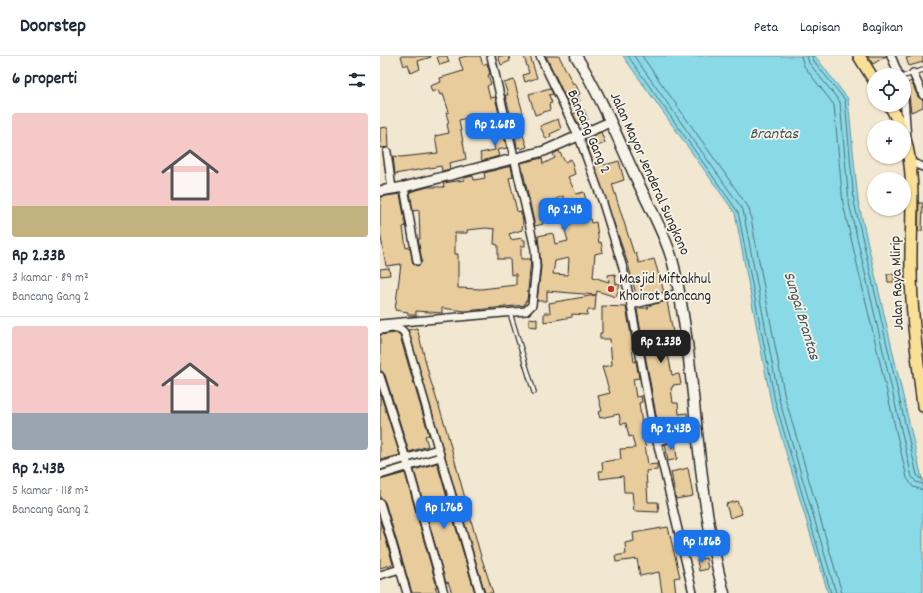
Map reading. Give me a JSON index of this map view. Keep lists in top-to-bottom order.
{
  "streets": {
    "main road": ["Jalan Mayor Jenderal Sungkono", "Jalan Raya Mlirip"],
    "street": ["Bancang Gang 2"]
  },
  "water": ["Brantas", "Sungai Brantas"],
  "places": ["Masjid Miftakhul Khoirot Bancang"],
  "page": {
    "header": "Doorstep",
    "nav": ["Peta", "Lapisan", "Bagikan"],
    "heading": "6 properti",
    "map_buttons": ["+", "−"],
    "list": [
      {
        "name": "Rp 2.33B",
        "note": "3 kamar · 89 m² · Bancang Gang 2"
      },
      {
        "name": "Rp 2.43B",
        "note": "5 kamar · 118 m² · Bancang Gang 2"
      }
    ],
    "price": [
      "Rp 2.68B",
      "Rp 2.4B",
      "Rp 2.33B",
      "Rp 2.43B",
      "Rp 1.76B",
      "Rp 1.86B"
    ]
  }
}
